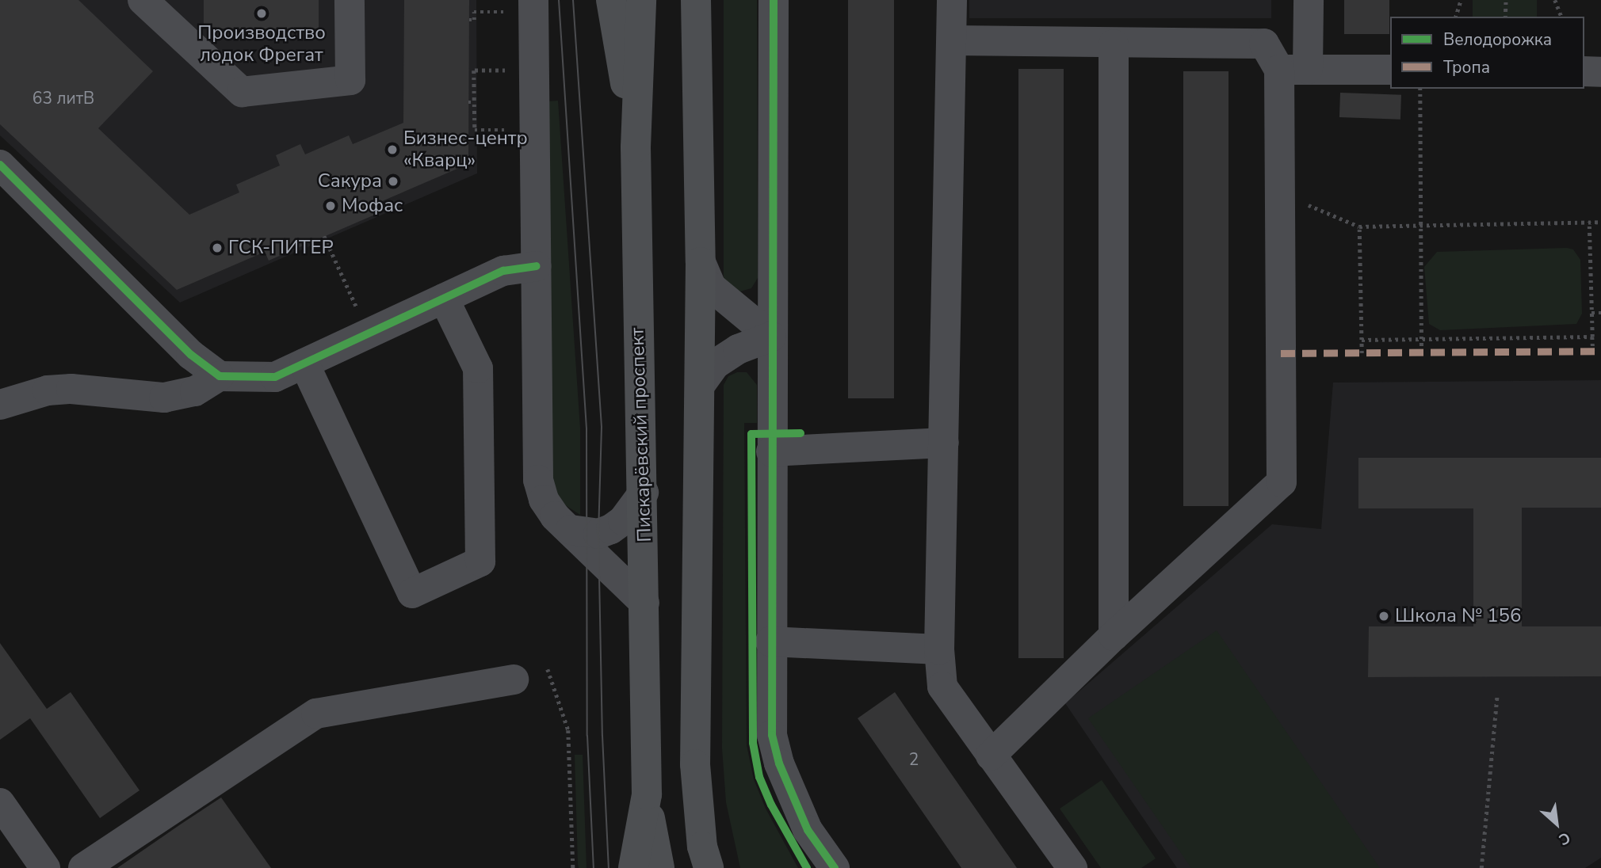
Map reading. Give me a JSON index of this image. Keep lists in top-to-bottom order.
{
  "streets": {
    "main road": ["Пискарёвский проспект"]
  },
  "places": [
    "Производство лодок Фрегат",
    "Бизнес-центр «Кварц»",
    "Сакура",
    "Мофас",
    "ГСК-ПИТЕР",
    "Школа № 156"
  ],
  "house_numbers": ["63 литВ", "2"],
  "legend": ["Велодорожка", "Тропа"],
  "north": "bottom right"
}
